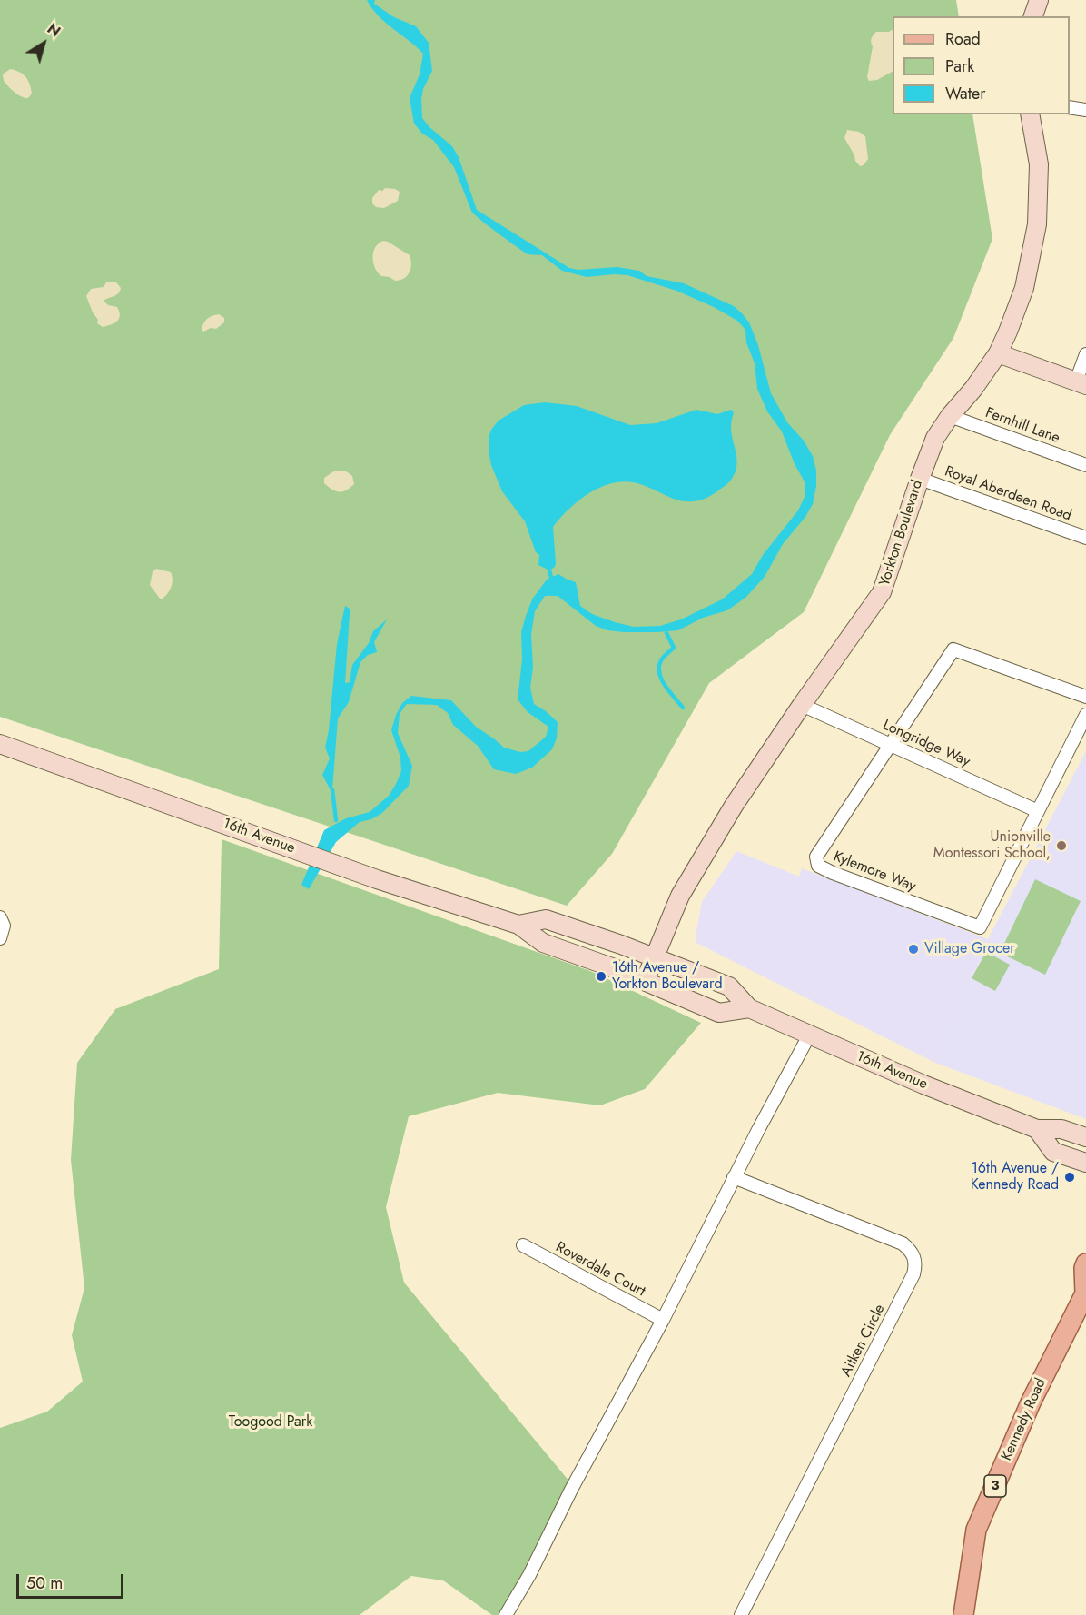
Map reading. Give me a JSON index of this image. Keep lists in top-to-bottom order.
{
  "streets": {
    "main road": [
      "Yorkton Boulevard",
      "16th Avenue",
      "Kennedy Road",
      "3"
    ],
    "street": [
      "Fernhill Lane",
      "Royal Aberdeen Road",
      "Longridge Way",
      "Kylemore Way",
      "Roverdale Court",
      "Aitken Circle"
    ]
  },
  "crossings": [
    ["Fernhill Lane", "Yorkton Boulevard"],
    ["Royal Aberdeen Road", "Yorkton Boulevard"],
    ["Yorkton Boulevard", "Longridge Way"],
    ["Yorkton Boulevard", "16th Avenue"],
    ["Longridge Way", "Kylemore Way"]
  ],
  "parks": ["Toogood Park"],
  "places": [
    "Unionville Montessori School,",
    "Village Grocer",
    "16th Avenue / Yorkton Boulevard",
    "16th Avenue / Kennedy Road"
  ],
  "legend": ["Road", "Park", "Water"],
  "scale_bar": "50 m",
  "north": "top right"
}
